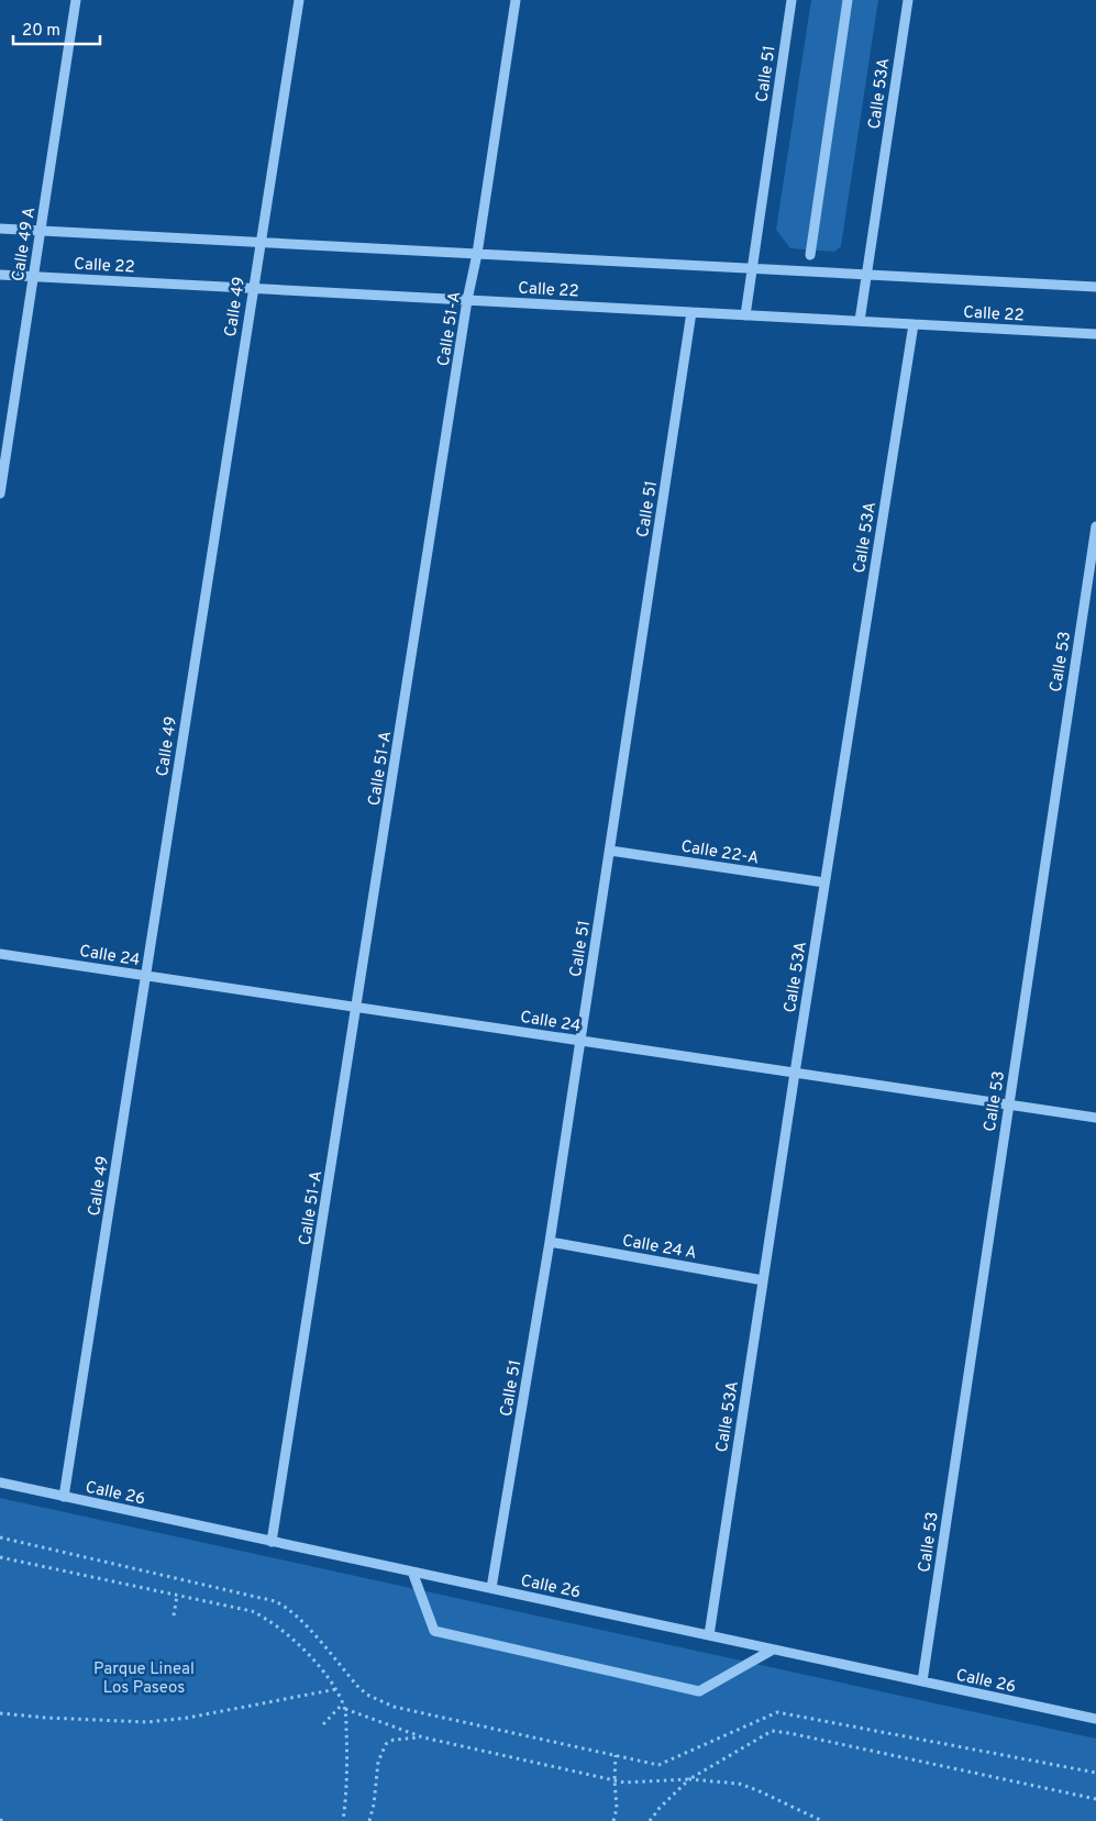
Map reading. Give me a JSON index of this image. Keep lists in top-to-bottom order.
{
  "streets": {
    "street": [
      "Calle 51",
      "Calle 53A",
      "Calle 49 A",
      "Calle 22",
      "Calle 49",
      "Calle 51-A",
      "Calle 53",
      "Calle 22-A",
      "Calle 24",
      "Calle 24 A",
      "Calle 26"
    ]
  },
  "crossings": [
    ["Calle 51", "Calle 22"],
    ["Calle 51", "Calle 22-A"],
    ["Calle 51", "Calle 24"],
    ["Calle 51", "Calle 24 A"],
    ["Calle 51", "Calle 26"],
    ["Calle 53A", "Calle 22"],
    ["Calle 53A", "Calle 22-A"],
    ["Calle 53A", "Calle 24"],
    ["Calle 53A", "Calle 24 A"],
    ["Calle 53A", "Calle 26"],
    ["Calle 49 A", "Calle 22"],
    ["Calle 22", "Calle 49"],
    ["Calle 22", "Calle 51-A"],
    ["Calle 49", "Calle 24"],
    ["Calle 49", "Calle 26"],
    ["Calle 51-A", "Calle 24"],
    ["Calle 51-A", "Calle 26"],
    ["Calle 53", "Calle 24"],
    ["Calle 53", "Calle 26"]
  ],
  "parks": ["Parque Lineal Los Paseos"],
  "scale_bar": "20 m"
}
